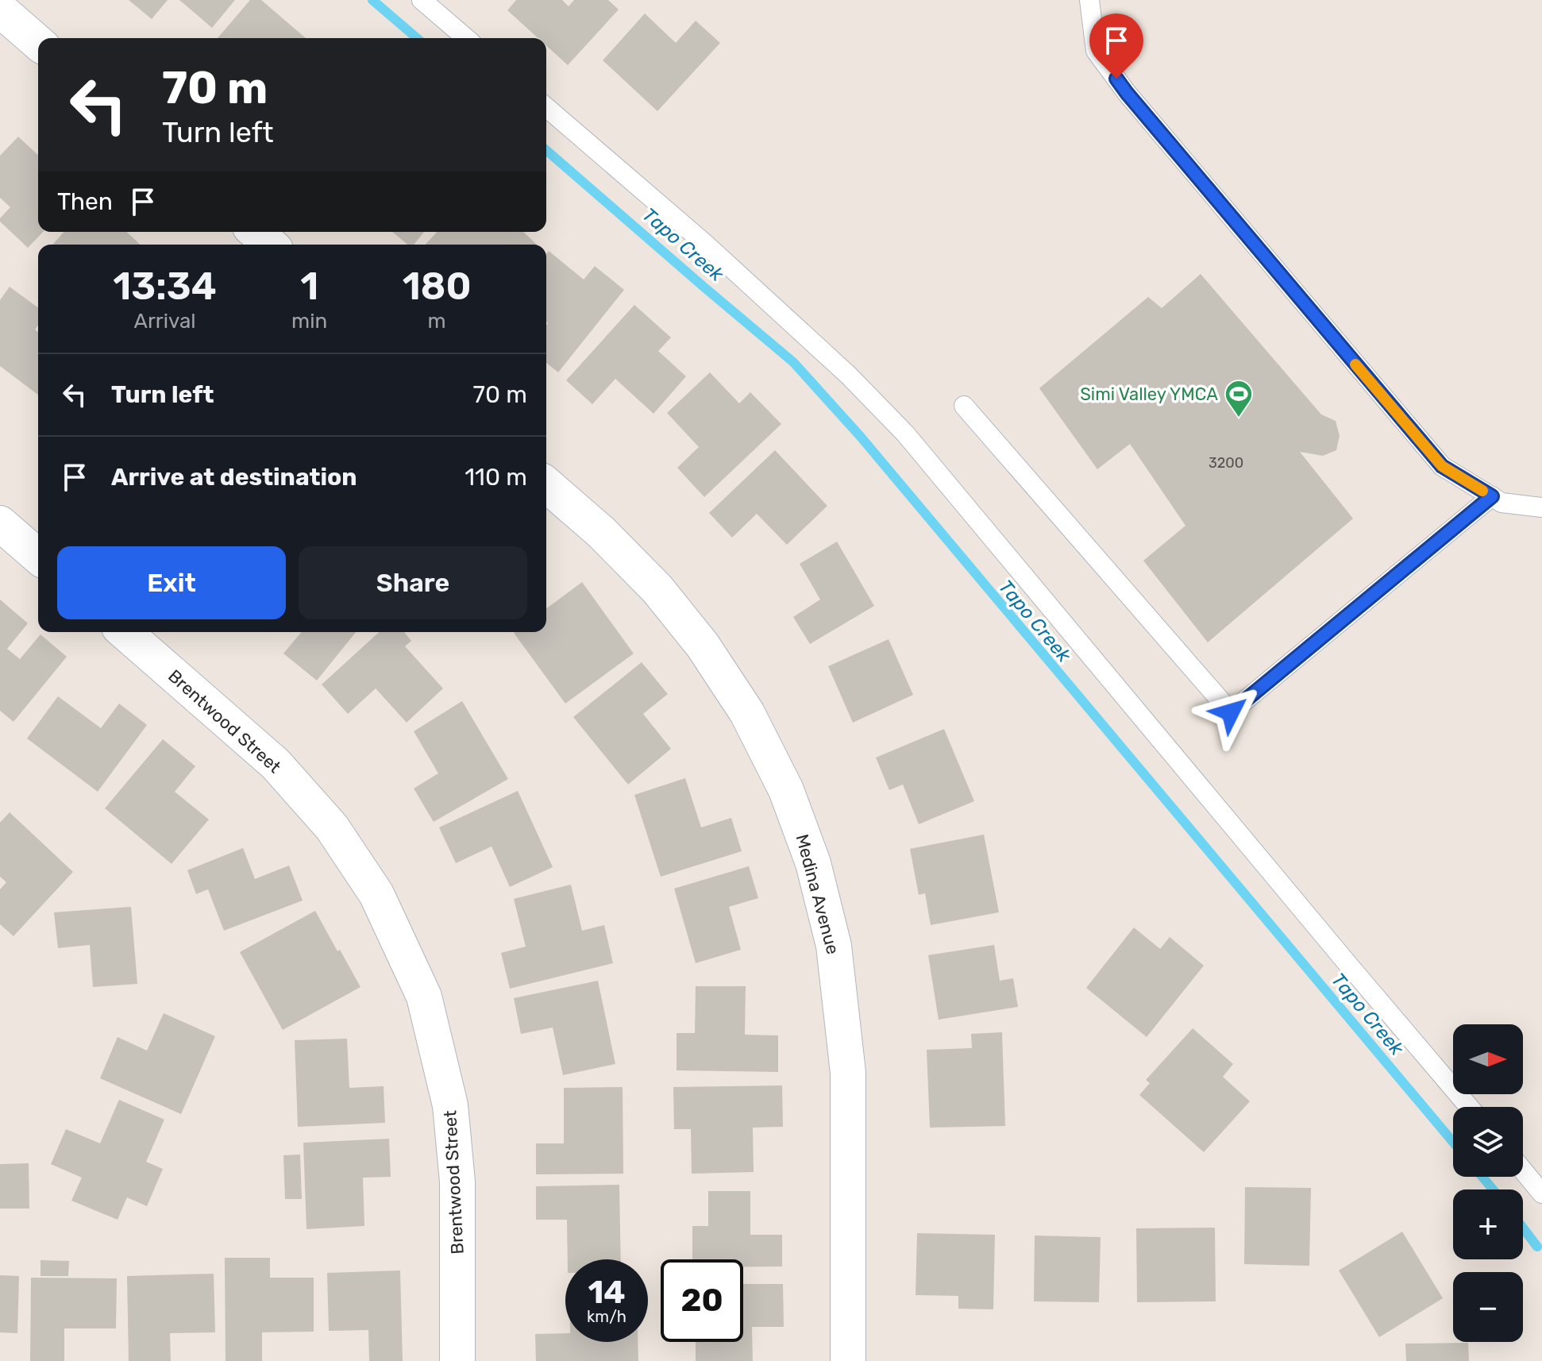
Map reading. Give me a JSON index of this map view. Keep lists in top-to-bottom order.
{
  "streets": {
    "street": ["Brentwood Street", "Medina Avenue"]
  },
  "water": ["Tapo Creek"],
  "places": {
    "sports": ["Simi Valley YMCA"]
  },
  "house_numbers": ["3200"],
  "north": "right",
  "page": {
    "turn": ["70 m", "Turn left"],
    "then": "Then",
    "eta": [
      "13:34",
      "Arrival",
      "1",
      "min",
      "180",
      "m"
    ],
    "list": [
      {
        "name": "Turn left",
        "value": "70 m"
      },
      {
        "name": "Arrive at destination",
        "value": "110 m"
      }
    ],
    "buttons": ["Exit", "Share"],
    "map_buttons": ["+", "−"],
    "speed": "14 km/h",
    "limit": "20"
  }
}
